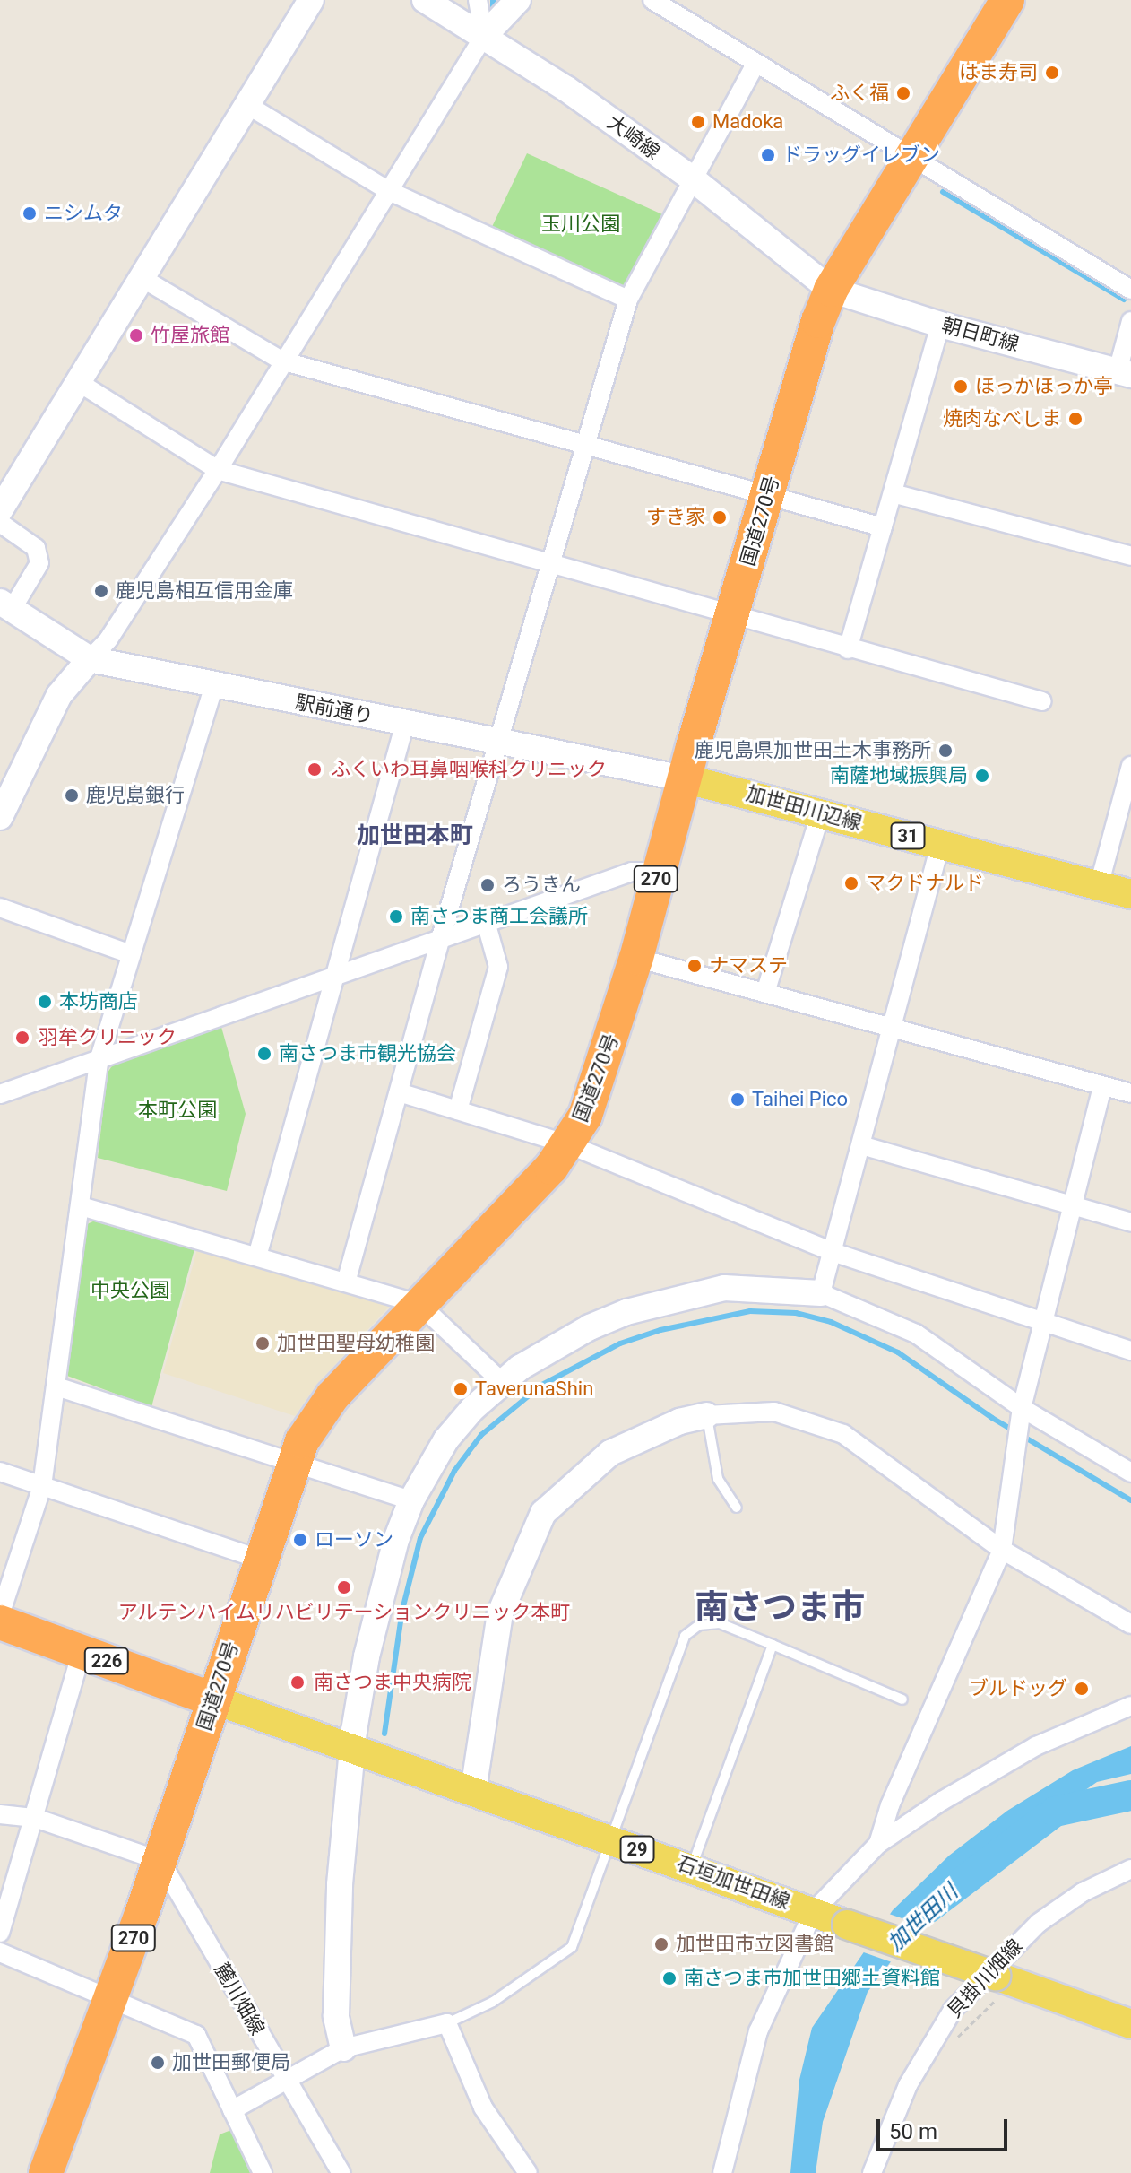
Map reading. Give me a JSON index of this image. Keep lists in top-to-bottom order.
{
  "streets": {
    "highway": ["国道270号", "270", "226"],
    "main road": [
      "加世田川辺線",
      "31",
      "29",
      "石垣加世田線"
    ],
    "street": [
      "大崎線",
      "朝日町線",
      "駅前通り",
      "貝掛川畑線",
      "麓川畑線"
    ]
  },
  "crossings": [
    ["大崎線", "朝日町線"],
    ["大崎線", "国道270号"],
    ["朝日町線", "国道270号"],
    ["国道270号", "駅前通り"],
    ["国道270号", "加世田川辺線"],
    ["国道270号", "226"],
    ["国道270号", "石垣加世田線"],
    ["国道270号", "麓川畑線"],
    ["駅前通り", "加世田川辺線"],
    ["226", "石垣加世田線"]
  ],
  "districts": ["加世田本町", "南さつま市"],
  "water": ["加世田川"],
  "parks": ["玉川公園", "本町公園", "中央公園"],
  "places": [
    "はま寿司",
    "ふく福",
    "Madoka",
    "ドラッグイレブン",
    "ニシムタ",
    "竹屋旅館",
    "ほっかほっか亭",
    "焼肉なべしま",
    "すき家",
    "鹿児島相互信用金庫",
    "鹿児島県加世田土木事務所",
    "ふくいわ耳鼻咽喉科クリニック",
    "南薩地域振興局",
    "鹿児島銀行",
    "マクドナルド",
    "ろうきん",
    "南さつま商工会議所",
    "ナマステ",
    "本坊商店",
    "羽牟クリニック",
    "南さつま市観光協会",
    "Taihei Pico",
    "加世田聖母幼稚園",
    "TaverunaShin",
    "ローソン",
    "アルテンハイムリハビリテーションクリニック本町",
    "南さつま中央病院",
    "ブルドッグ",
    "加世田市立図書館",
    "南さつま市加世田郷土資料館",
    "加世田郵便局"
  ],
  "scale_bar": "50 m"
}
